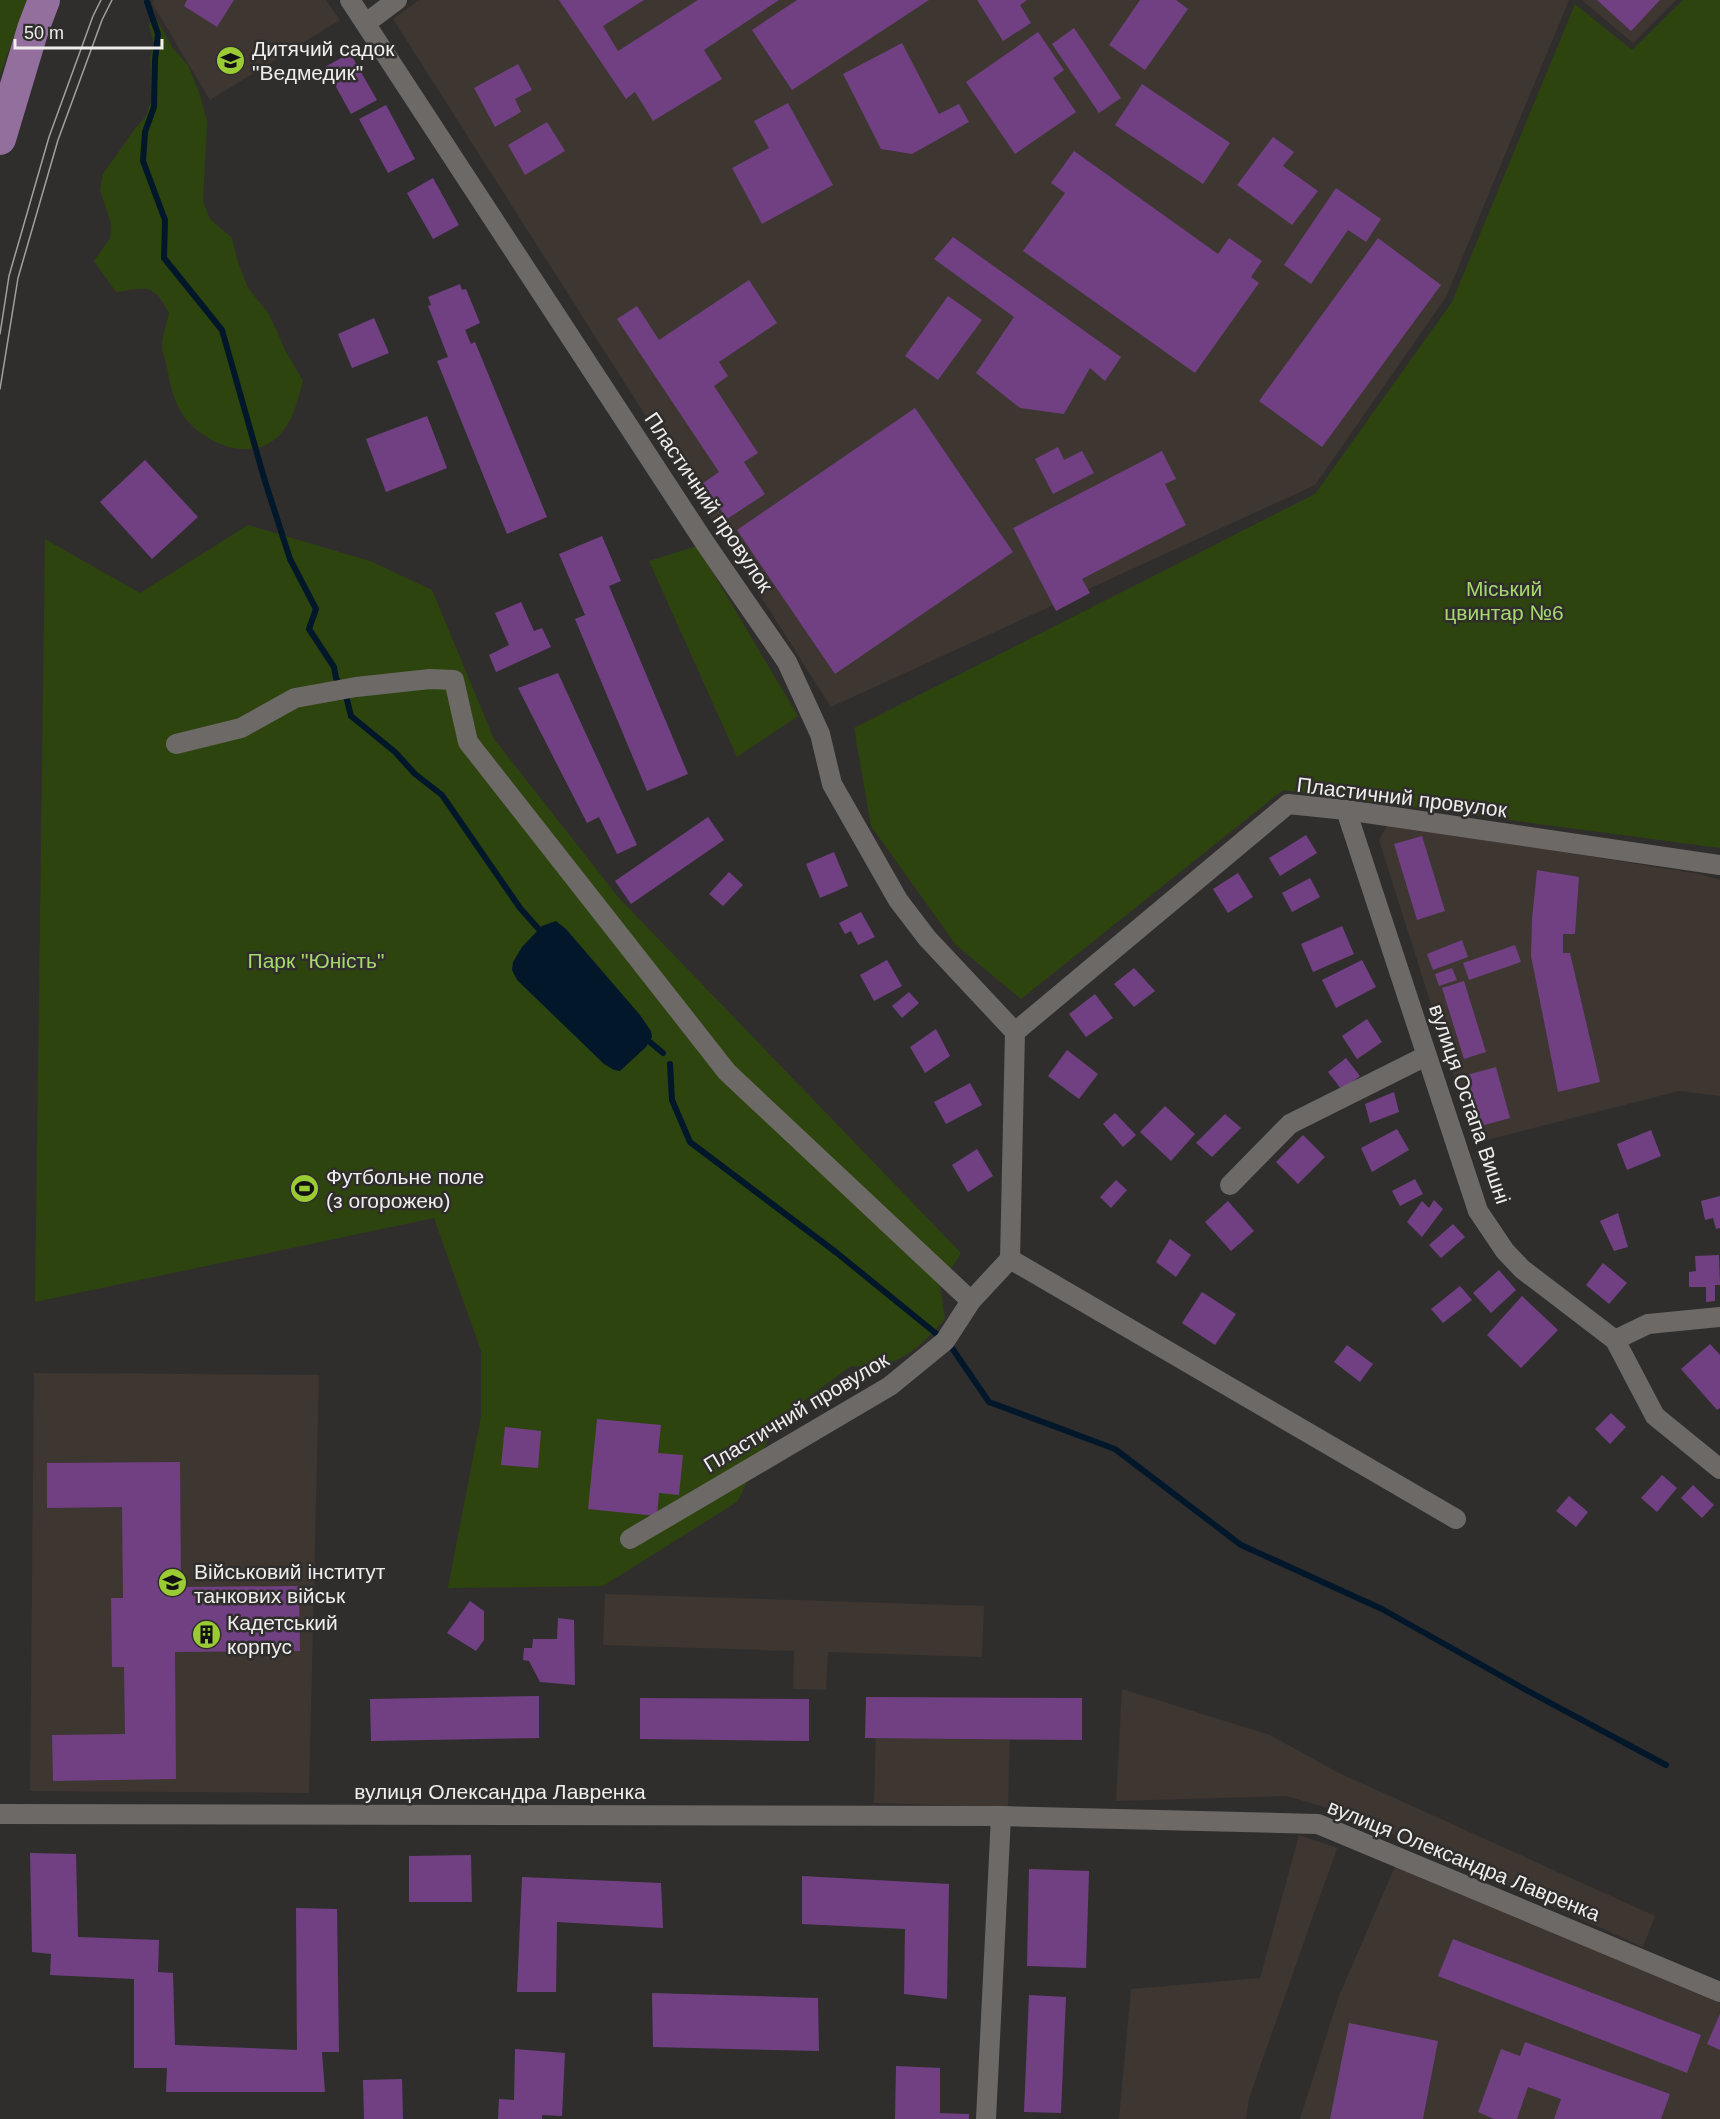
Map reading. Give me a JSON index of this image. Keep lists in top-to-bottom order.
{
  "streets": {
    "street": ["Пластичний провулок", "вулиця Остапа Вишні", "вулиця Олександра Лавренка"]
  },
  "crossings": [
    ["Пластичний провулок", "вулиця Остапа Вишні"]
  ],
  "parks": ["Міський цвинтар №6", "Парк \"Юність\""],
  "places": {
    "school or university": ["Дитячий садок \"Ведмедик\"", "Військовий інститут танкових військ"],
    "sports": ["Футбольне поле (з огорожею)"],
    "building": ["Кадетський корпус"]
  },
  "scale_bar": "50 m"
}
